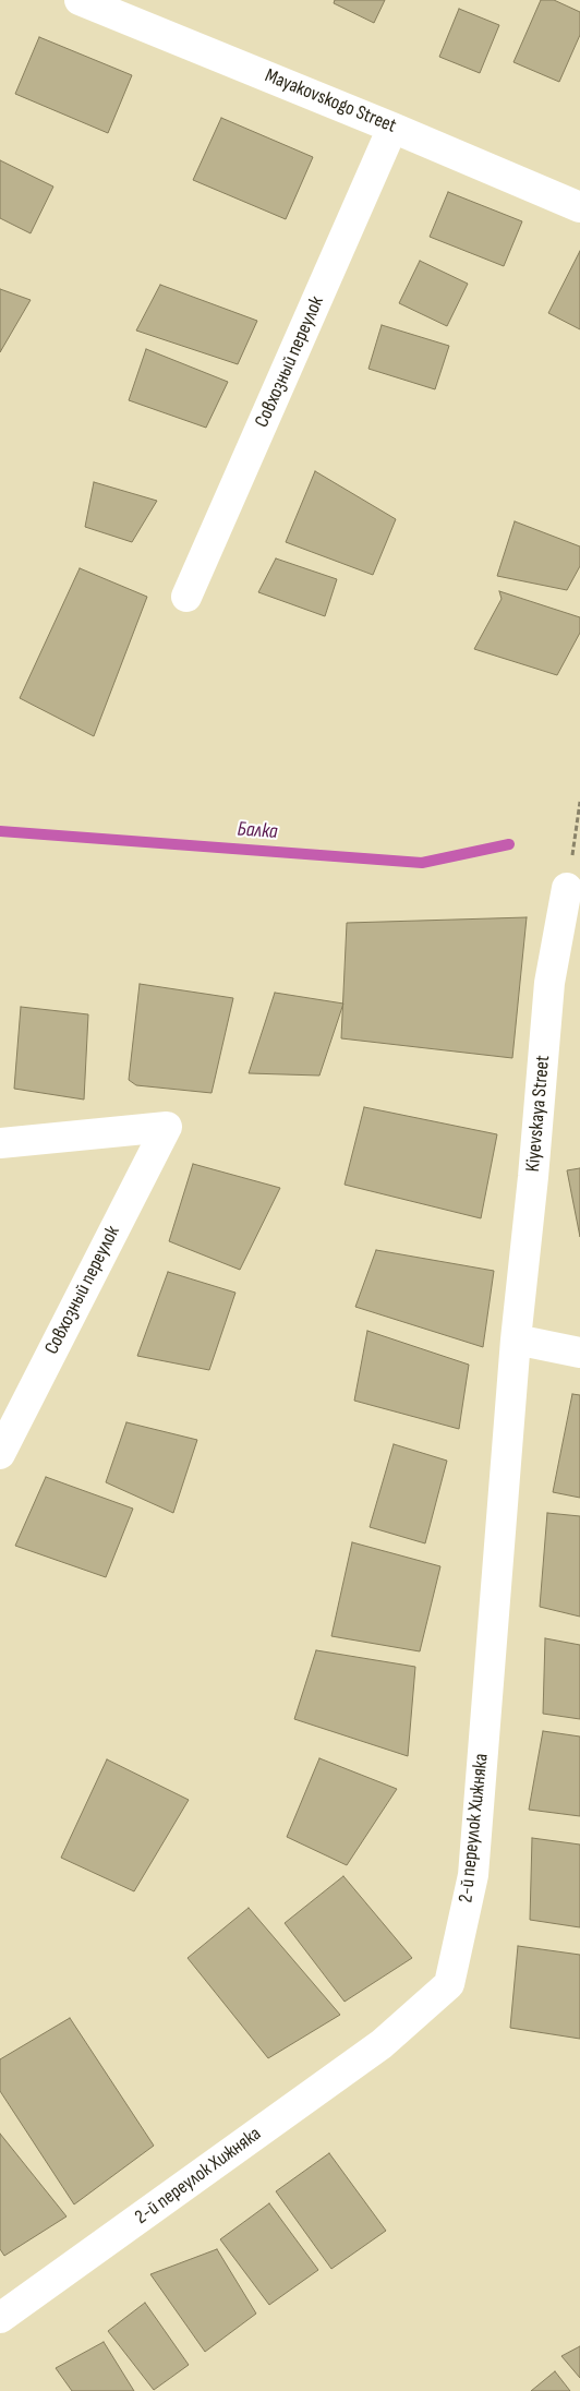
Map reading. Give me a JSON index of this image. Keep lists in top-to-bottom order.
{
  "streets": {
    "street": [
      "Mayakovskogo Street",
      "Совхозный переулок",
      "Kiyevskaya Street",
      "2-й переулок Хижняка"
    ]
  },
  "crossings": [
    ["Mayakovskogo Street", "Совхозный переулок"],
    ["Kiyevskaya Street", "2-й переулок Хижняка"]
  ],
  "water": ["Балка"]
}
